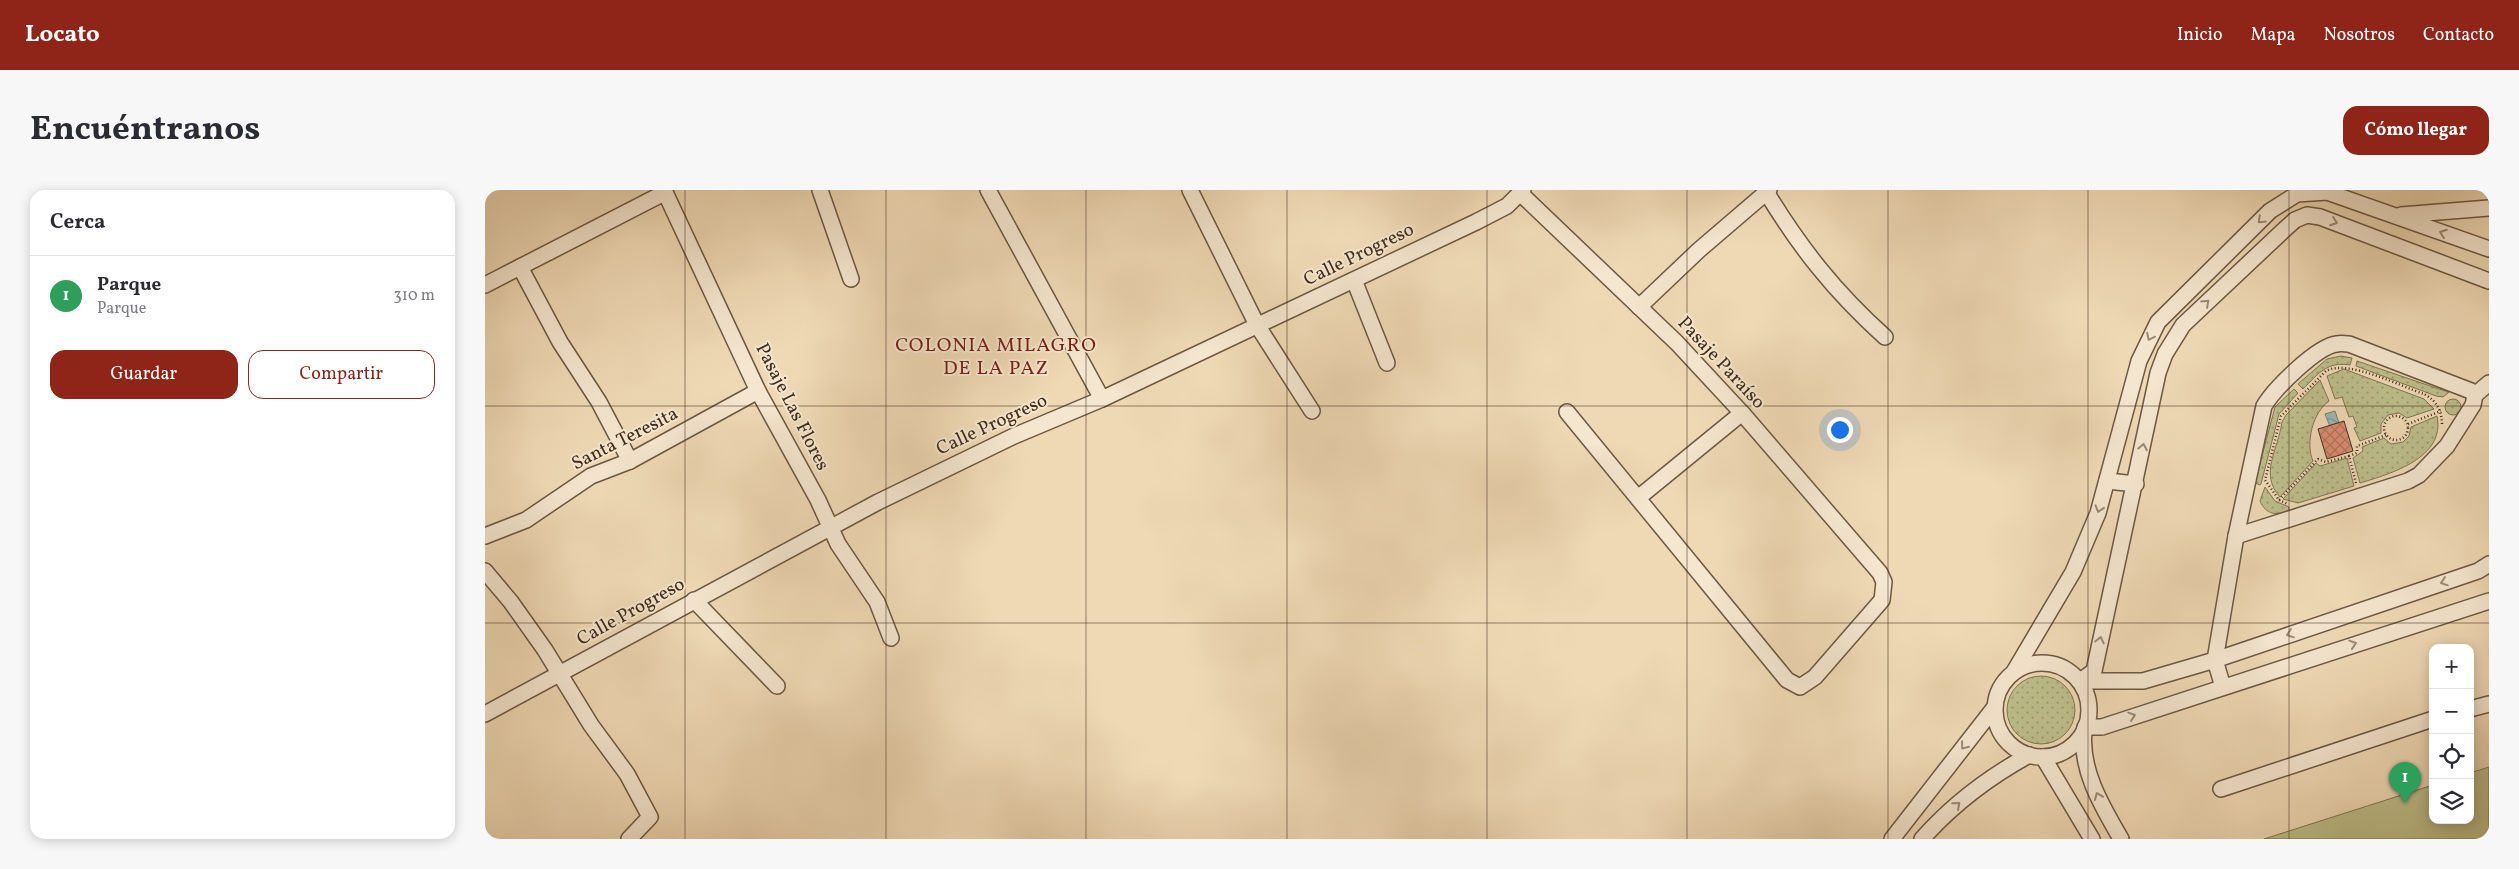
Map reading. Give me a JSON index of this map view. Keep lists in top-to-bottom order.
{
  "streets": {
    "street": [
      "Calle Progreso",
      "Pasaje Paraíso",
      "Pasaje Las Flores",
      "Santa Teresita"
    ]
  },
  "crossings": [
    ["Calle Progreso", "Pasaje Paraíso"],
    ["Calle Progreso", "Pasaje Las Flores"],
    ["Pasaje Las Flores", "Santa Teresita"]
  ],
  "districts": ["COLONIA MILAGRO DE LA PAZ"],
  "page": {
    "header": "Locato",
    "nav": [
      "Inicio",
      "Mapa",
      "Nosotros",
      "Contacto"
    ],
    "title": "Encuéntranos",
    "buttons": [
      "Cómo llegar",
      ["Guardar", "Compartir"]
    ],
    "heading": "Cerca",
    "list": [
      {
        "mark": "1",
        "name": "Parque",
        "note": "Parque",
        "value": "310 m"
      }
    ],
    "map_buttons": ["+", "−"],
    "pins": "1"
  }
}
